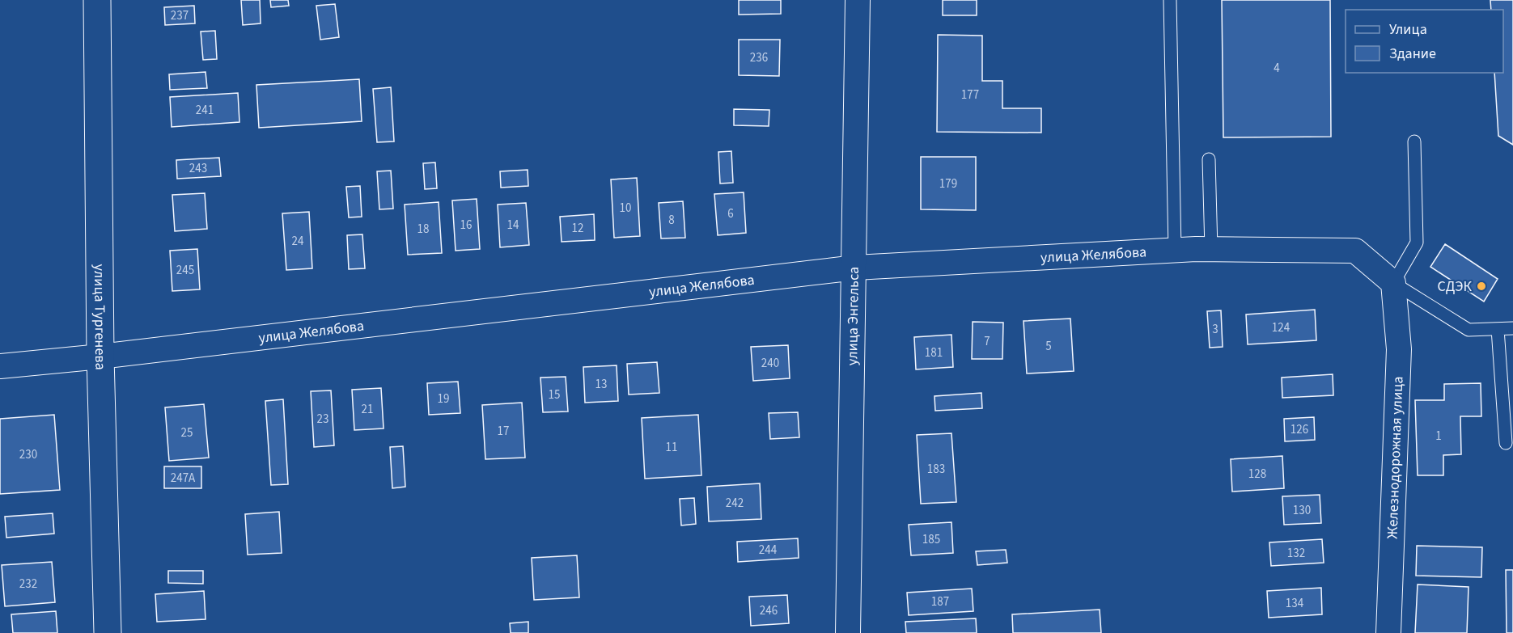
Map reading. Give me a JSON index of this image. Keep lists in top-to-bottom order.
{
  "streets": {
    "main road": ["улица Тургенева"],
    "street": ["улица Желябова", "улица Энгельса", "Железнодорожная улица"]
  },
  "crossings": [
    ["улица Желябова", "улица Тургенева"],
    ["улица Желябова", "улица Энгельса"],
    ["улица Желябова", "Железнодорожная улица"]
  ],
  "places": ["СДЭК"],
  "house_numbers": [
    "237",
    "236",
    "4",
    "177",
    "241",
    "243",
    "179",
    "10",
    "6",
    "8",
    "16",
    "14",
    "12",
    "18",
    "24",
    "245",
    "124",
    "3",
    "7",
    "5",
    "181",
    "240",
    "13",
    "15",
    "19",
    "21",
    "23",
    "126",
    "17",
    "25",
    "1",
    "11",
    "230",
    "183",
    "128",
    "247А",
    "242",
    "130",
    "185",
    "244",
    "132",
    "232",
    "187",
    "134",
    "246"
  ],
  "legend": ["Улица", "Здание"]
}
